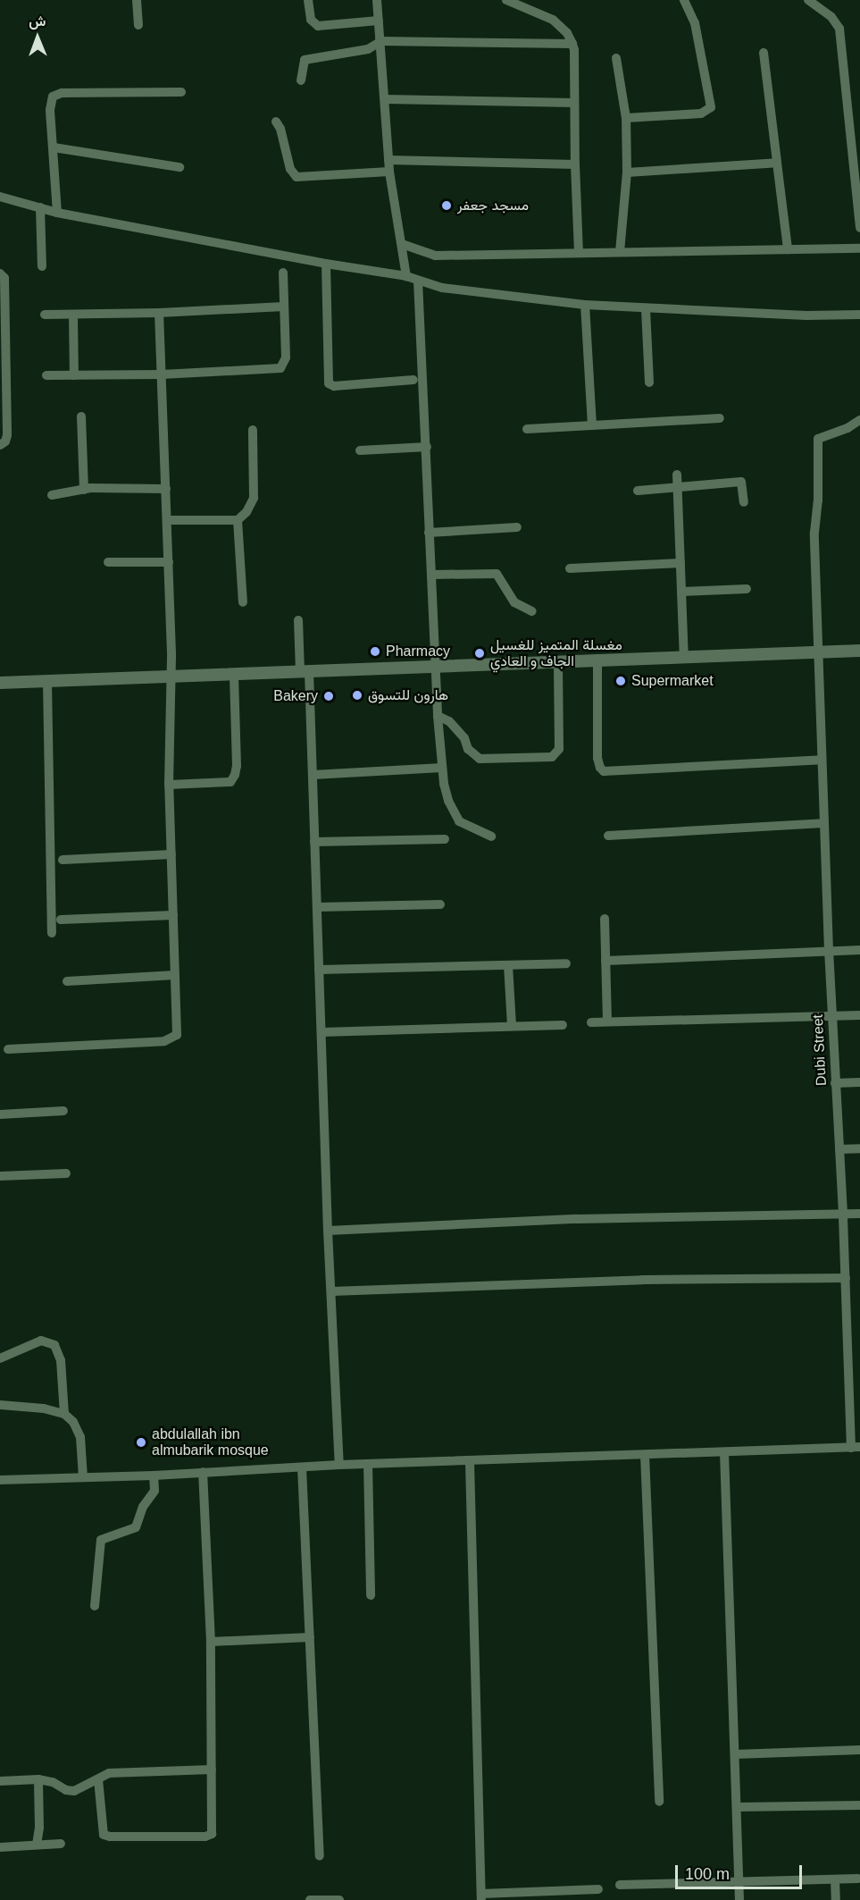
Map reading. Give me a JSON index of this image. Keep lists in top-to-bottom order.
{
  "streets": {
    "street": ["Dubi Street"]
  },
  "places": [
    "مسجد جعفر",
    "Pharmacy",
    "مغسلة المتميز للغسيل الجاف و العادي",
    "Supermarket",
    "هارون للتسوق",
    "Bakery",
    "abdulallah ibn almubarik mosque"
  ],
  "scale_bar": "100 m",
  "north": "top"
}
